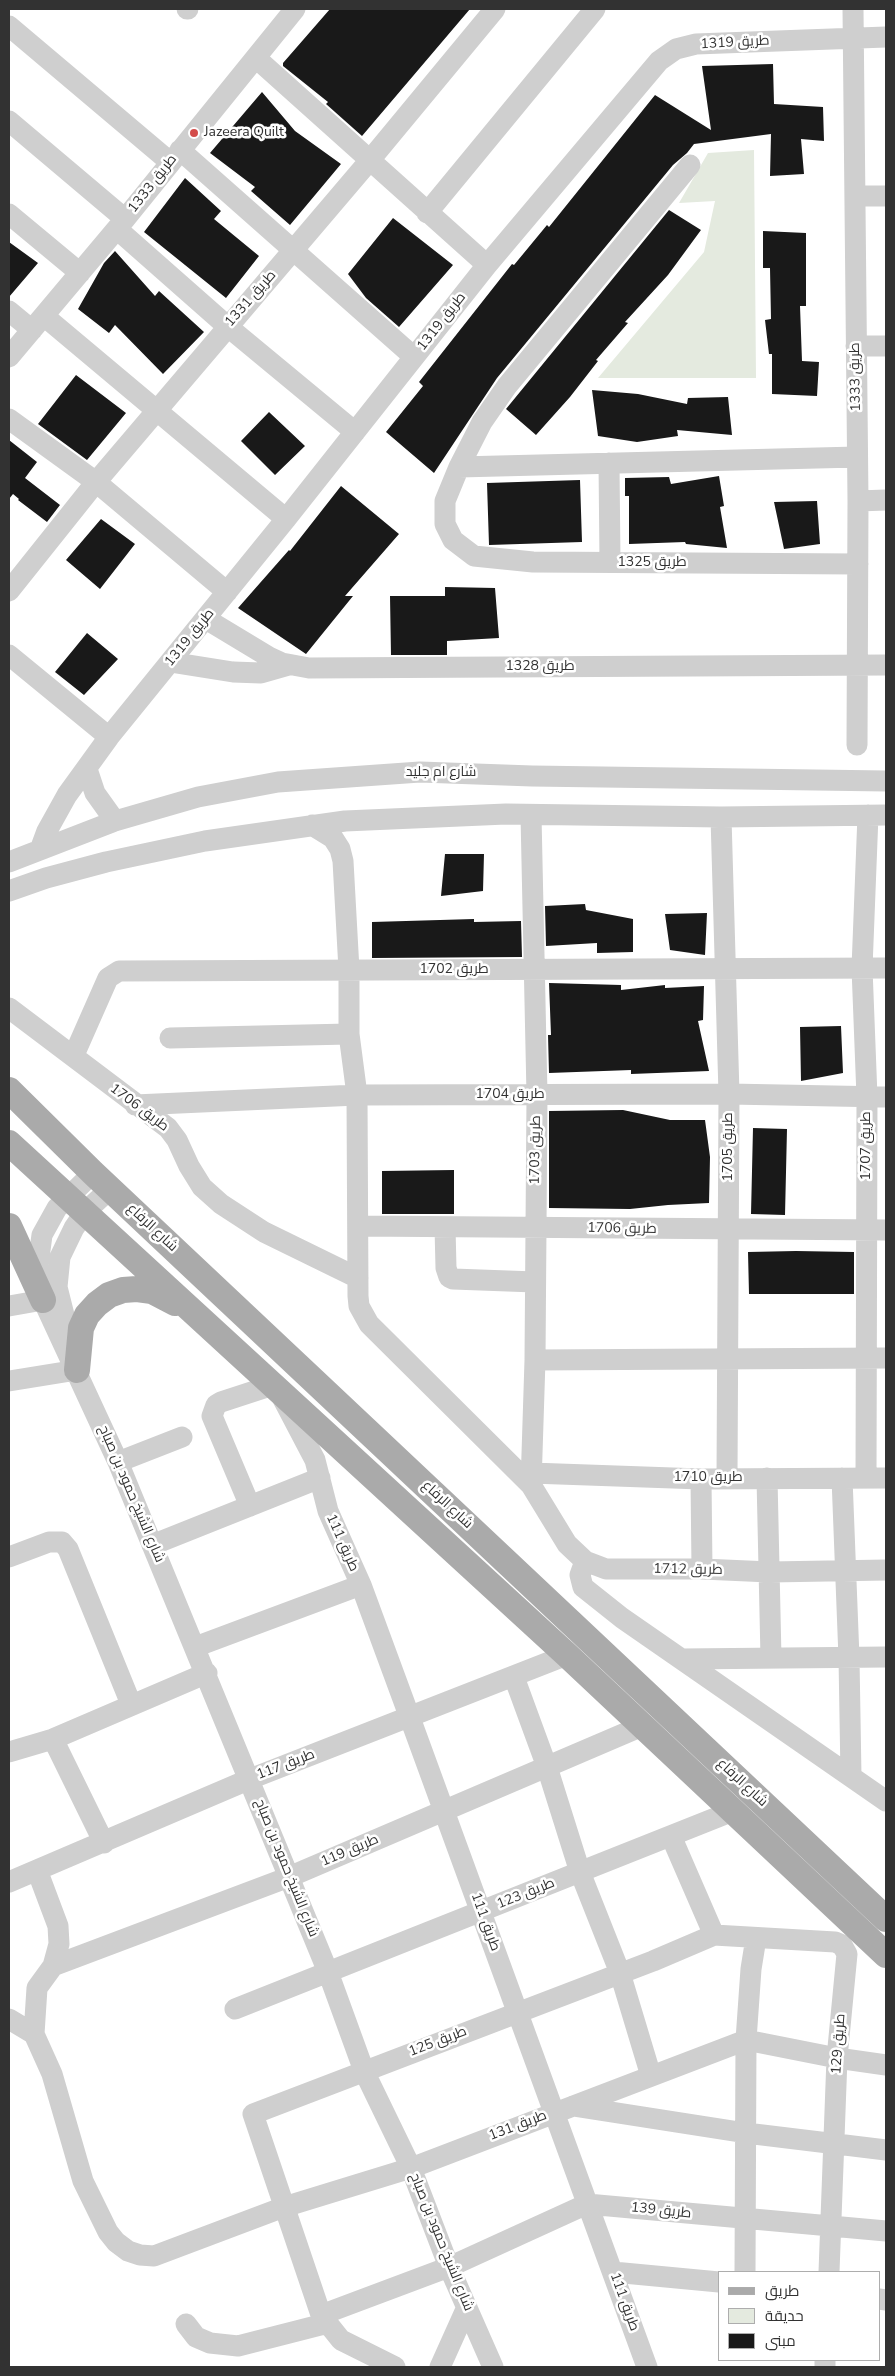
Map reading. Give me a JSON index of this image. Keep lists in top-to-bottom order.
{
  "streets": {
    "main road": ["شارع الرفاع"],
    "street": [
      "طريق 1319",
      "طريق 1333",
      "طريق 1331",
      "طريق 1325",
      "طريق 1328",
      "شارع ام جليد",
      "طريق 1702",
      "طريق 1704",
      "طريق 1706",
      "طريق 1707",
      "طريق 1705",
      "طريق 1703",
      "طريق 1710",
      "شارع الشيخ حمود بن صباح",
      "طريق 111",
      "طريق 1712",
      "طريق 117",
      "طريق 119",
      "طريق 123",
      "طريق 125",
      "طريق 129",
      "طريق 131",
      "طريق 139"
    ]
  },
  "crossings": [
    ["طريق 1319", "طريق 1333"],
    ["طريق 1319", "طريق 1328"],
    ["طريق 1319", "شارع ام جليد"],
    ["طريق 1333", "طريق 1325"],
    ["طريق 1333", "طريق 1328"],
    ["طريق 1702", "طريق 1706"],
    ["طريق 1702", "طريق 1707"],
    ["طريق 1702", "طريق 1705"],
    ["طريق 1702", "طريق 1703"],
    ["طريق 1702", "طريق 1712"],
    ["طريق 1704", "طريق 1706"],
    ["طريق 1704", "طريق 1707"],
    ["طريق 1704", "طريق 1705"],
    ["طريق 1704", "طريق 1703"],
    ["طريق 1704", "طريق 1712"],
    ["طريق 1706", "طريق 1707"],
    ["طريق 1706", "طريق 1705"],
    ["طريق 1706", "طريق 1703"],
    ["طريق 1706", "طريق 1712"],
    ["طريق 1707", "طريق 1710"],
    ["طريق 1705", "طريق 1710"],
    ["طريق 1703", "طريق 1710"],
    ["طريق 1703", "طريق 1712"],
    ["شارع الرفاع", "شارع الشيخ حمود بن صباح"],
    ["شارع الرفاع", "طريق 111"],
    ["شارع الرفاع", "طريق 117"],
    ["شارع الرفاع", "طريق 119"],
    ["شارع الرفاع", "طريق 123"],
    ["طريق 1710", "طريق 1712"],
    ["شارع الشيخ حمود بن صباح", "طريق 117"],
    ["شارع الشيخ حمود بن صباح", "طريق 119"],
    ["شارع الشيخ حمود بن صباح", "طريق 123"],
    ["شارع الشيخ حمود بن صباح", "طريق 125"],
    ["شارع الشيخ حمود بن صباح", "طريق 131"],
    ["طريق 111", "طريق 117"],
    ["طريق 111", "طريق 119"],
    ["طريق 111", "طريق 123"],
    ["طريق 111", "طريق 125"],
    ["طريق 111", "طريق 131"],
    ["طريق 111", "طريق 139"],
    ["طريق 125", "طريق 129"],
    ["طريق 125", "طريق 131"],
    ["طريق 129", "طريق 139"]
  ],
  "places": ["Jazeera Quilt"],
  "legend": ["طريق", "حديقة", "مبنى"]
}
